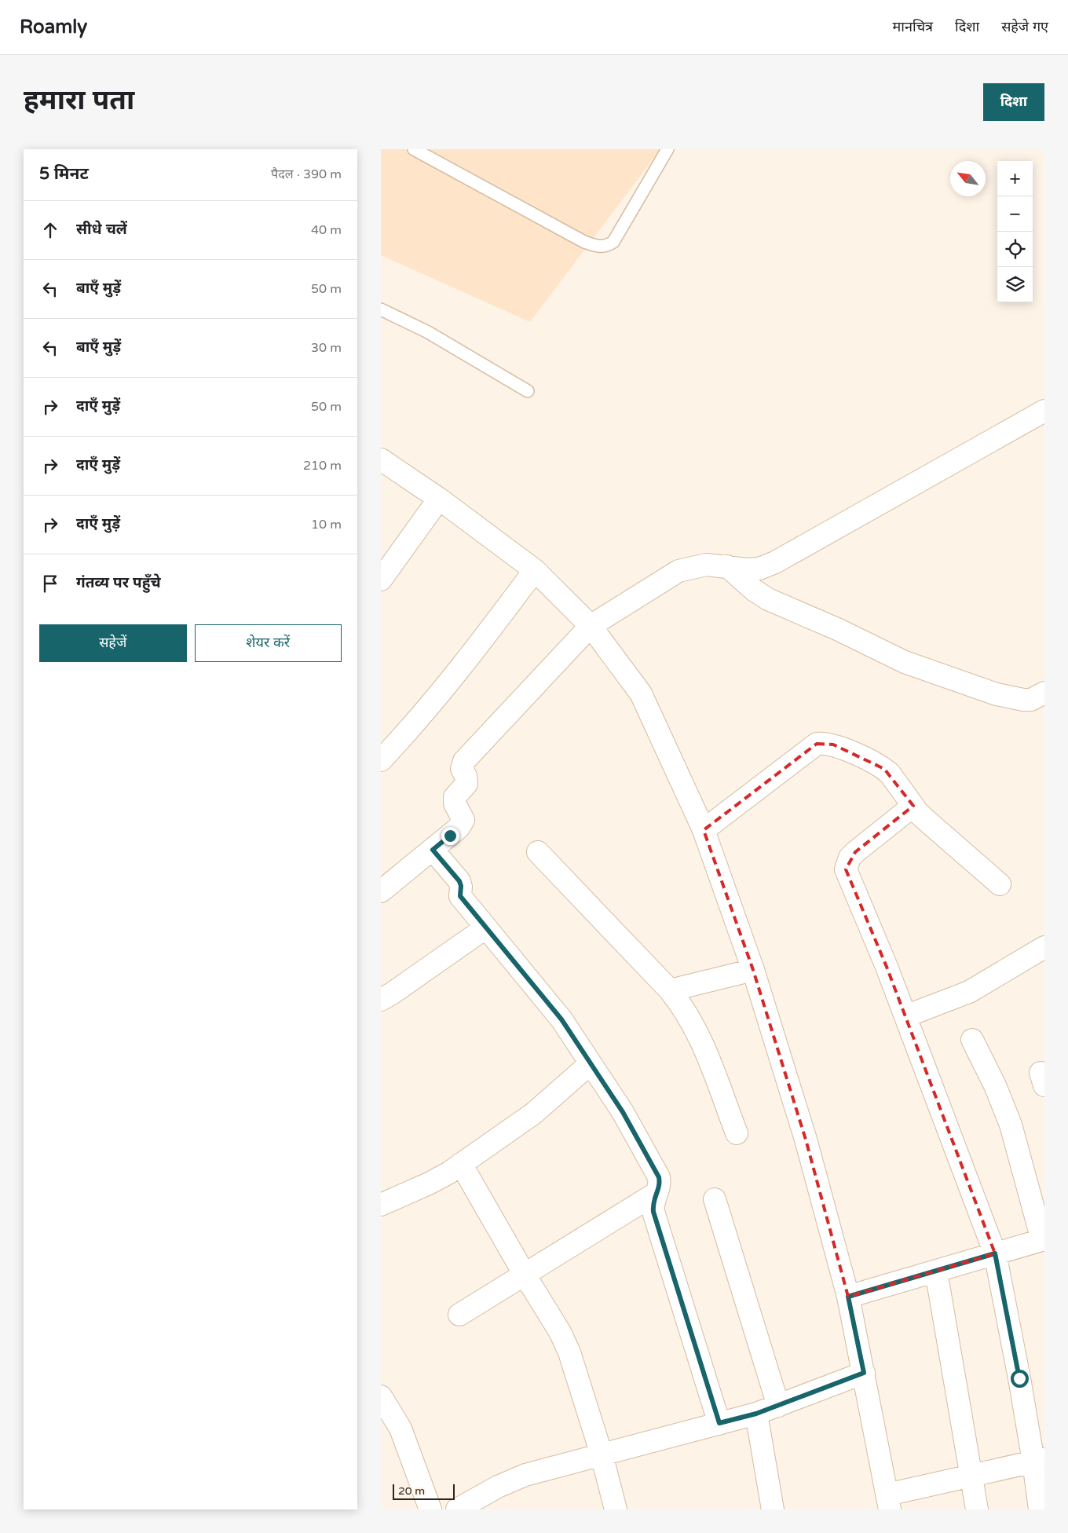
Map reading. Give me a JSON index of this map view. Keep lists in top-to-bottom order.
{
  "scale_bar": "20 m",
  "north": "top left",
  "page": {
    "header": "Roamly",
    "nav": ["मानचित्र", "दिशा", "सहेजे गए"],
    "buttons": [
      "दिशा",
      ["सहेजें", "शेयर करें"]
    ],
    "title": "हमारा पता",
    "heading": ["5 मिनट", "पैदल · 390 m"],
    "map_buttons": ["+", "−"],
    "list": [
      ["सीधे चलें", "40 m"],
      ["बाएँ मुड़ें", "50 m"],
      ["बाएँ मुड़ें", "30 m"],
      ["दाएँ मुड़ें", "50 m"],
      ["दाएँ मुड़ें", "210 m"],
      ["दाएँ मुड़ें", "10 m"],
      "गंतव्य पर पहुँचे"
    ],
    "scale": "20 m"
  }
}
